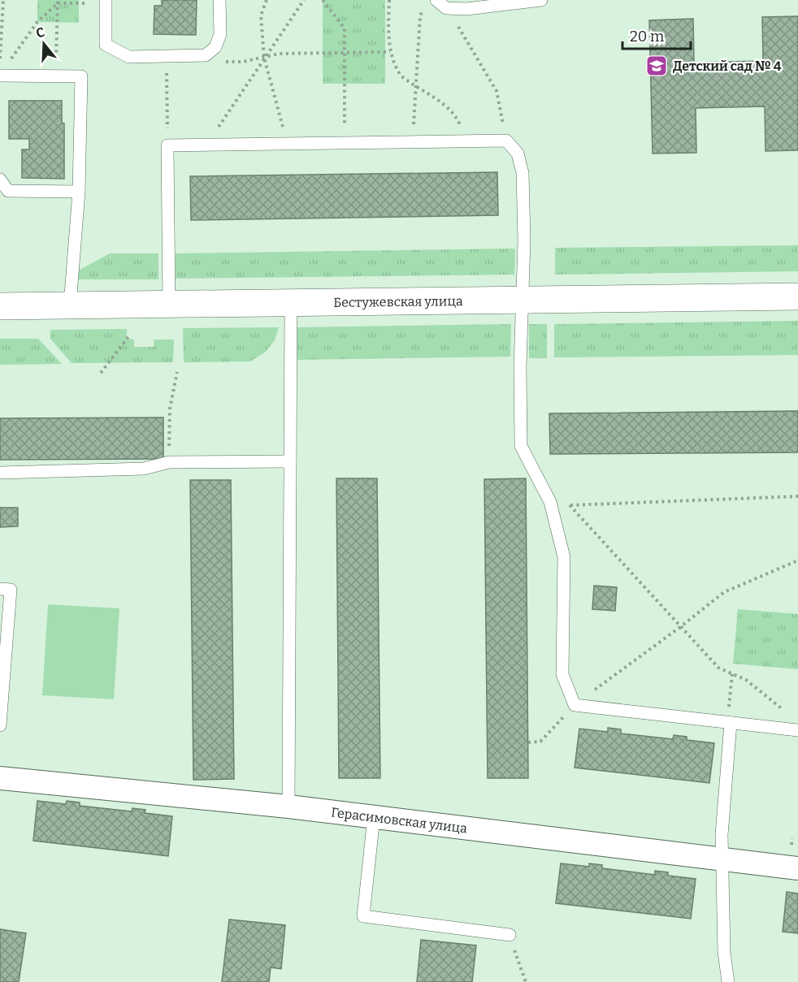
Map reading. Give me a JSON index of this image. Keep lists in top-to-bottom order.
{
  "streets": {
    "street": ["Бестужевская улица", "Герасимовская улица"]
  },
  "places": {
    "school or university": ["Детский сад № 4"]
  },
  "scale_bar": "20 m",
  "north": "top"
}
